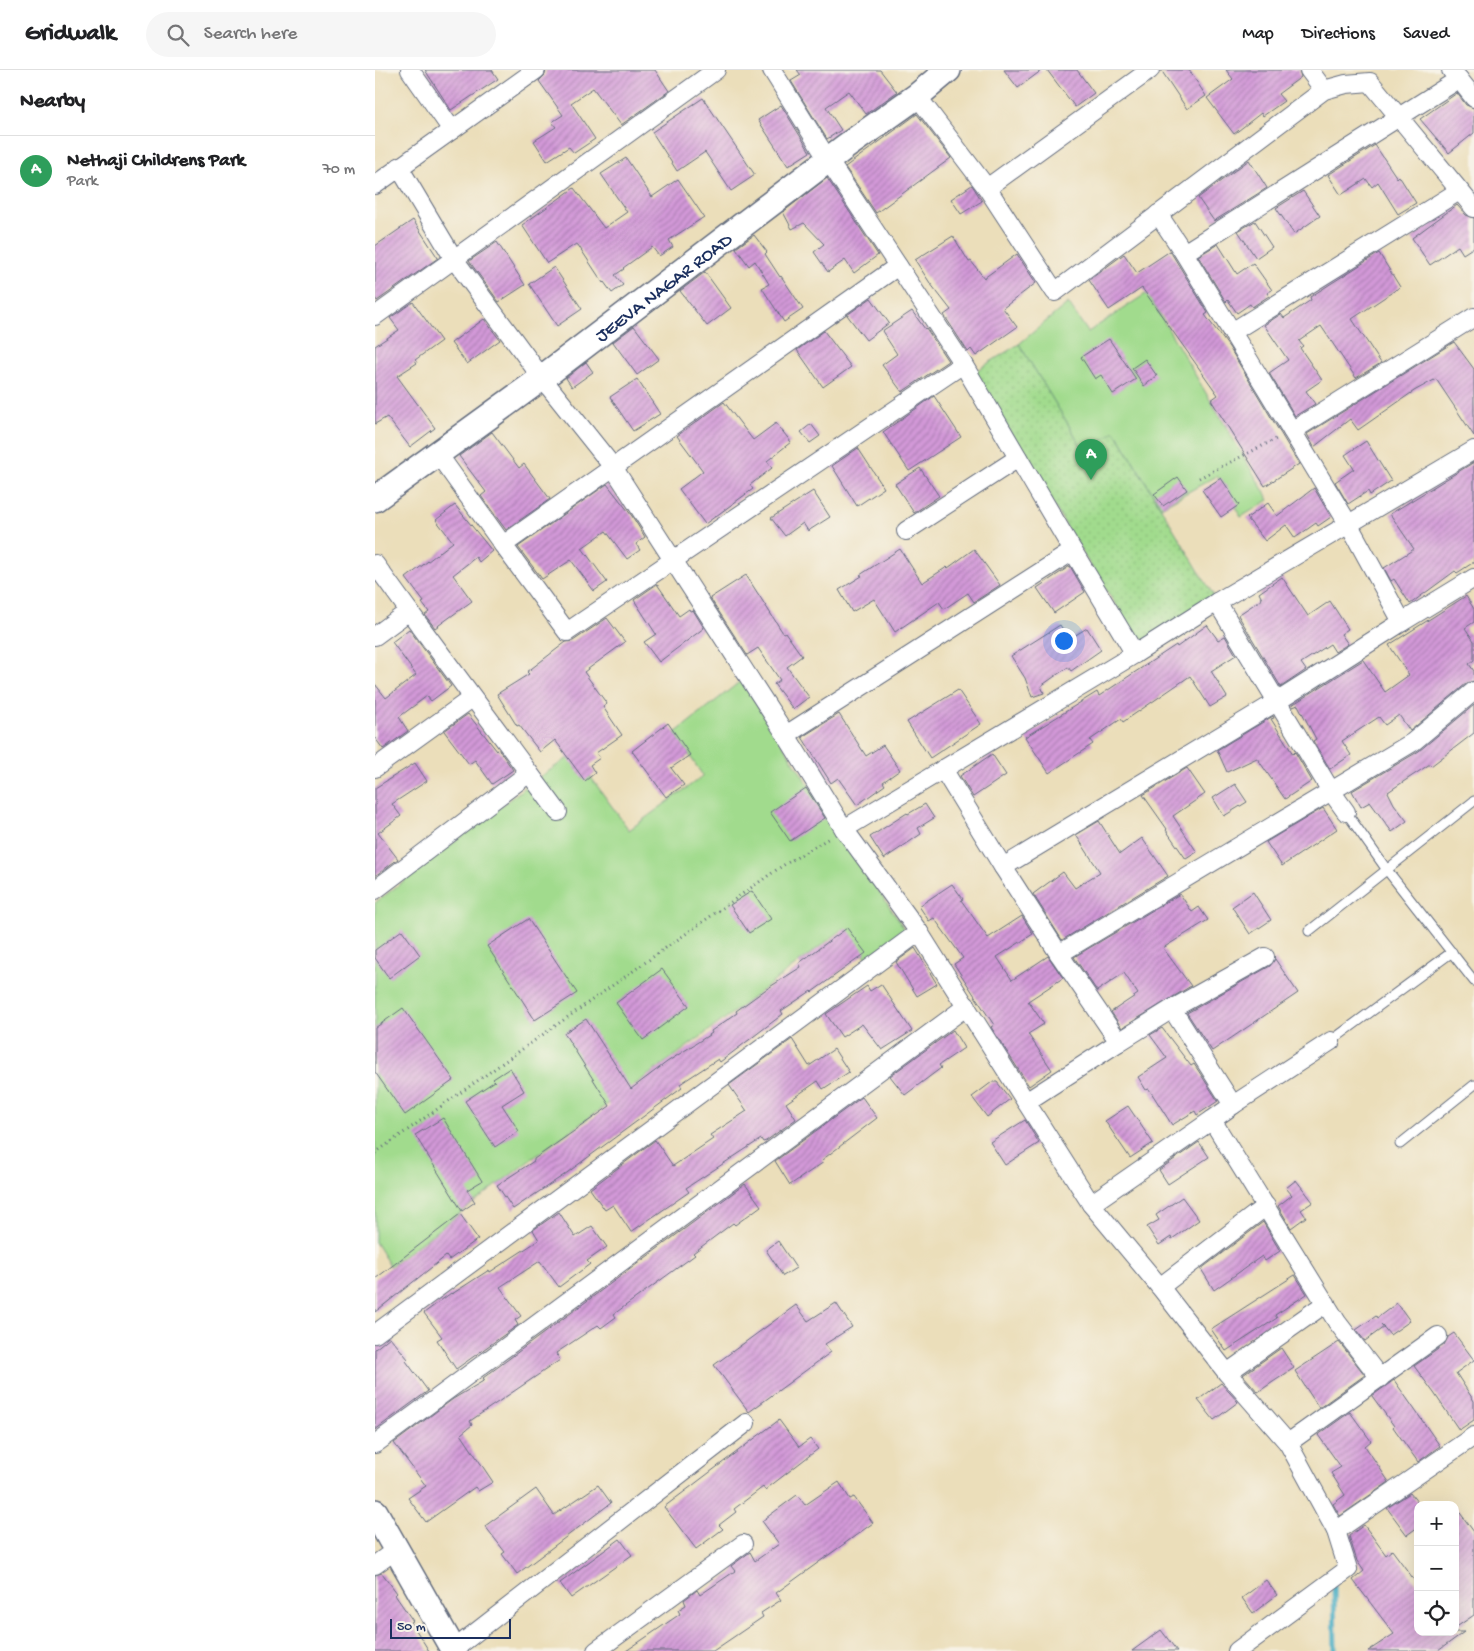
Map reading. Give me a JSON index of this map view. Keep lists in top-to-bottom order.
{
  "streets": {
    "street": ["JEEVA NAGAR ROAD"]
  },
  "scale_bar": "50 m",
  "page": {
    "header": "Gridwalk",
    "search": "Search here",
    "nav": ["Map", "Directions", "Saved"],
    "heading": "Nearby",
    "list": [
      {
        "mark": "A",
        "name": "Nethaji Childrens Park",
        "note": "Park",
        "value": "70 m"
      }
    ],
    "pins": "A",
    "map_buttons": ["+", "−"],
    "scale": "50 m"
  }
}
